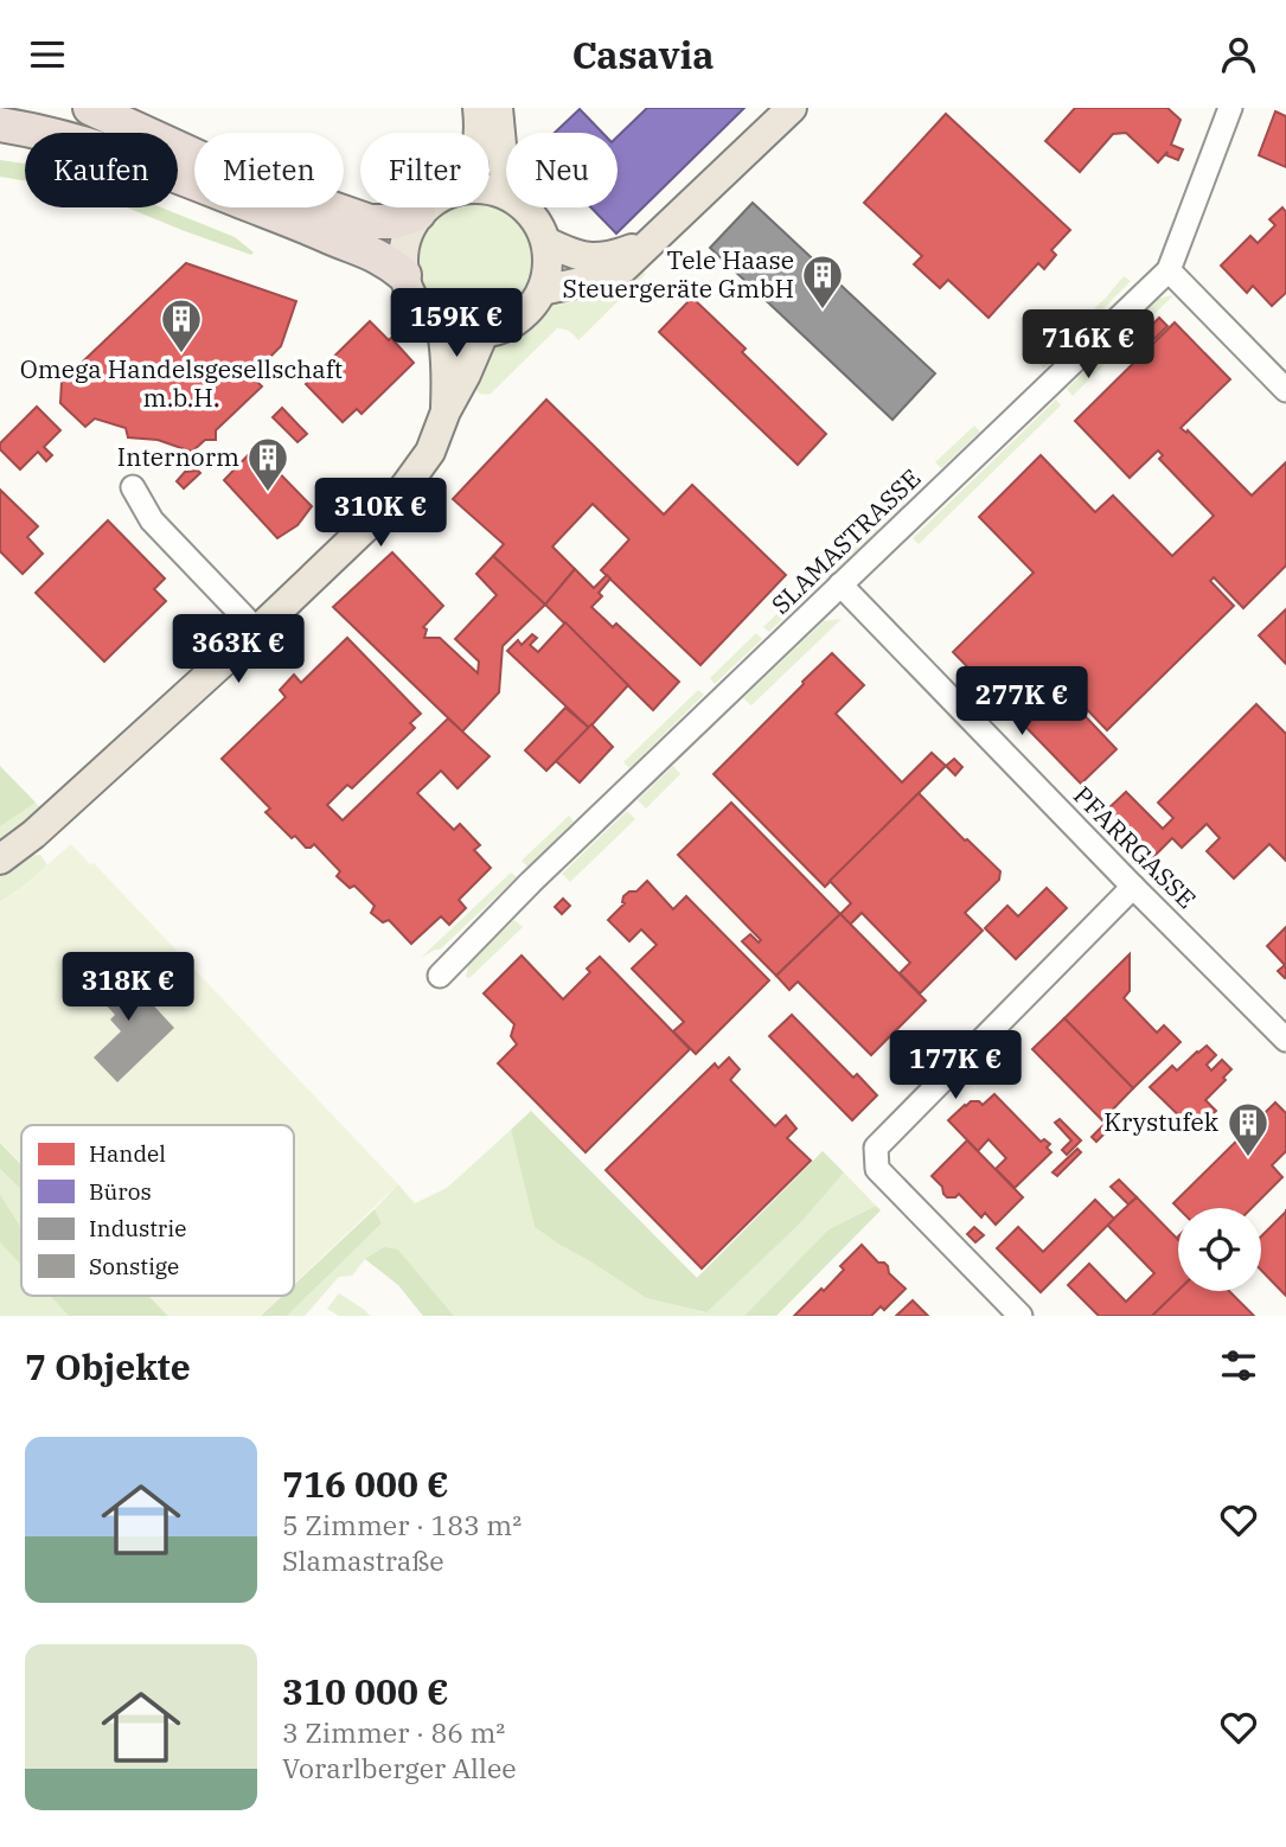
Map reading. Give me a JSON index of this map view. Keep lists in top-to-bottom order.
{
  "streets": {
    "street": ["SLAMASTRASSE", "PFARRGASSE"]
  },
  "crossings": [
    ["SLAMASTRASSE", "PFARRGASSE"]
  ],
  "places": {
    "building": [
      "Tele Haase Steuergeräte GmbH",
      "Omega Handelsgesellschaft m.b.H.",
      "Internorm",
      "Krystufek"
    ]
  },
  "legend": [
    "Handel",
    "Büros",
    "Industrie",
    "Sonstige"
  ],
  "page": {
    "header": "Casavia",
    "chip": [
      "Kaufen",
      "Mieten",
      "Filter",
      "Neu"
    ],
    "price": [
      "159K €",
      "716K €",
      "310K €",
      "363K €",
      "277K €",
      "318K €",
      "177K €"
    ],
    "heading": "7 Objekte",
    "list": [
      {
        "name": "716 000 €",
        "note": "5 Zimmer · 183 m² · Slamastraße"
      },
      {
        "name": "310 000 €",
        "note": "3 Zimmer · 86 m² · Vorarlberger Allee"
      }
    ]
  }
}
